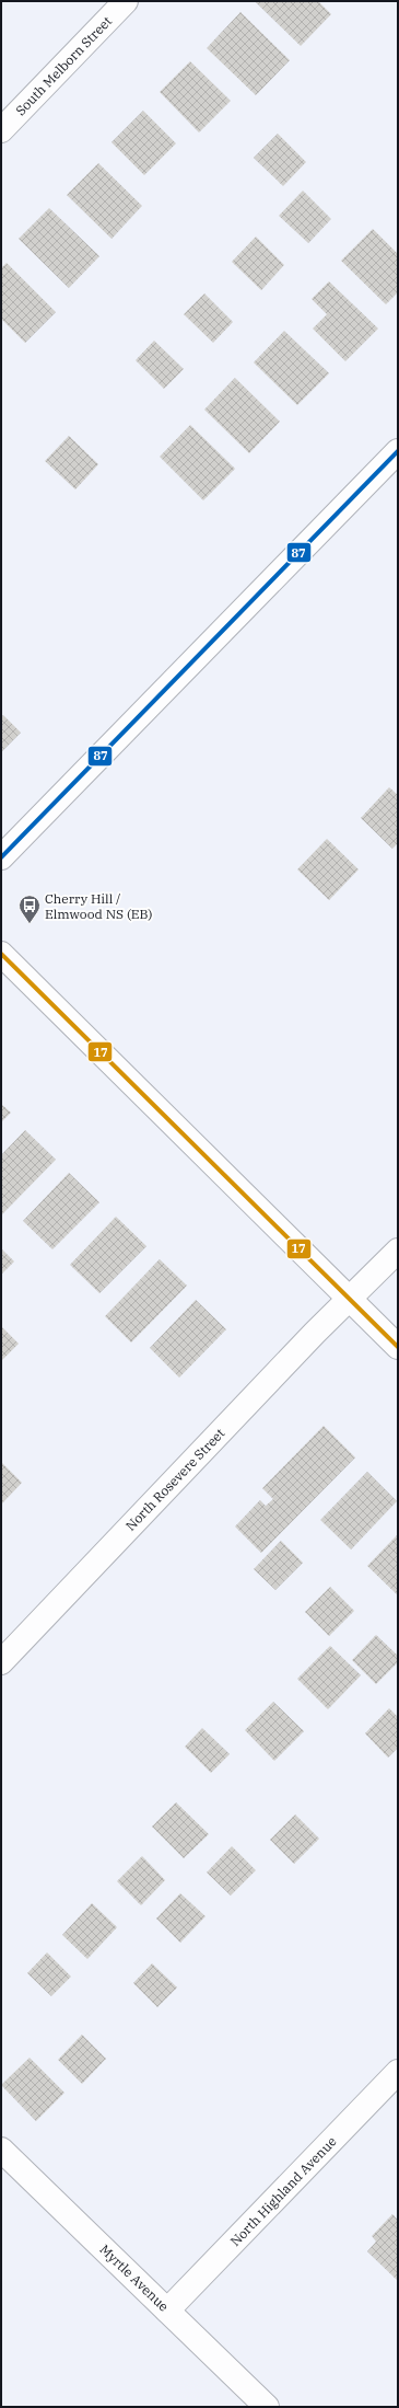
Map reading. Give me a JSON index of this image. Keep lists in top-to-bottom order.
{
  "streets": {
    "street": [
      "South Melborn Street",
      "North Rosevere Street",
      "North Highland Avenue",
      "Myrtle Avenue"
    ]
  },
  "crossings": [
    ["North Highland Avenue", "Myrtle Avenue"]
  ],
  "places": {
    "bus stop": ["Cherry Hill / Elmwood NS (EB)"]
  },
  "lines": ["transit line 87", "transit line 17"]
}
